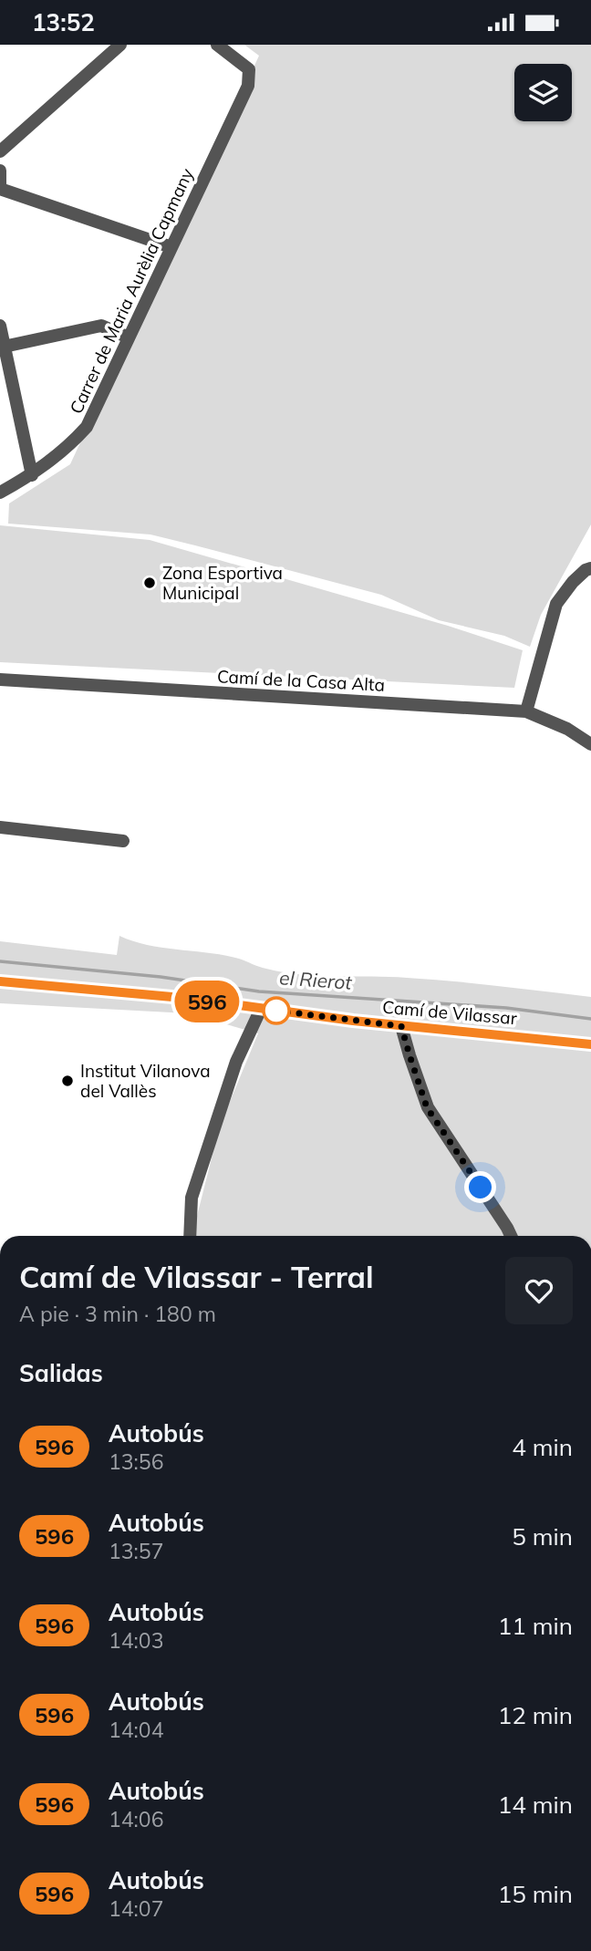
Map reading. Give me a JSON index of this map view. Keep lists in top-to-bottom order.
{
  "streets": {
    "street": ["Carrer de Maria Aurèlia Capmany", "Camí de la Casa Alta", "Camí de Vilassar"]
  },
  "water": ["el Rierot"],
  "places": ["Zona Esportiva Municipal", "Institut Vilanova del Vallès"],
  "lines": ["bus line 596"],
  "page": {
    "status": "13:52",
    "on_map": "596",
    "heading": [
      ["Camí de Vilassar - Terral", "A pie · 3 min · 180 m"],
      "Salidas"
    ],
    "list": [
      {
        "mark": "596",
        "name": "Autobús",
        "note": "13:56",
        "value": "4 min"
      },
      {
        "mark": "596",
        "name": "Autobús",
        "note": "13:57",
        "value": "5 min"
      },
      {
        "mark": "596",
        "name": "Autobús",
        "note": "14:03",
        "value": "11 min"
      },
      {
        "mark": "596",
        "name": "Autobús",
        "note": "14:04",
        "value": "12 min"
      },
      {
        "mark": "596",
        "name": "Autobús",
        "note": "14:06",
        "value": "14 min"
      },
      {
        "mark": "596",
        "name": "Autobús",
        "note": "14:07",
        "value": "15 min"
      }
    ]
  }
}
